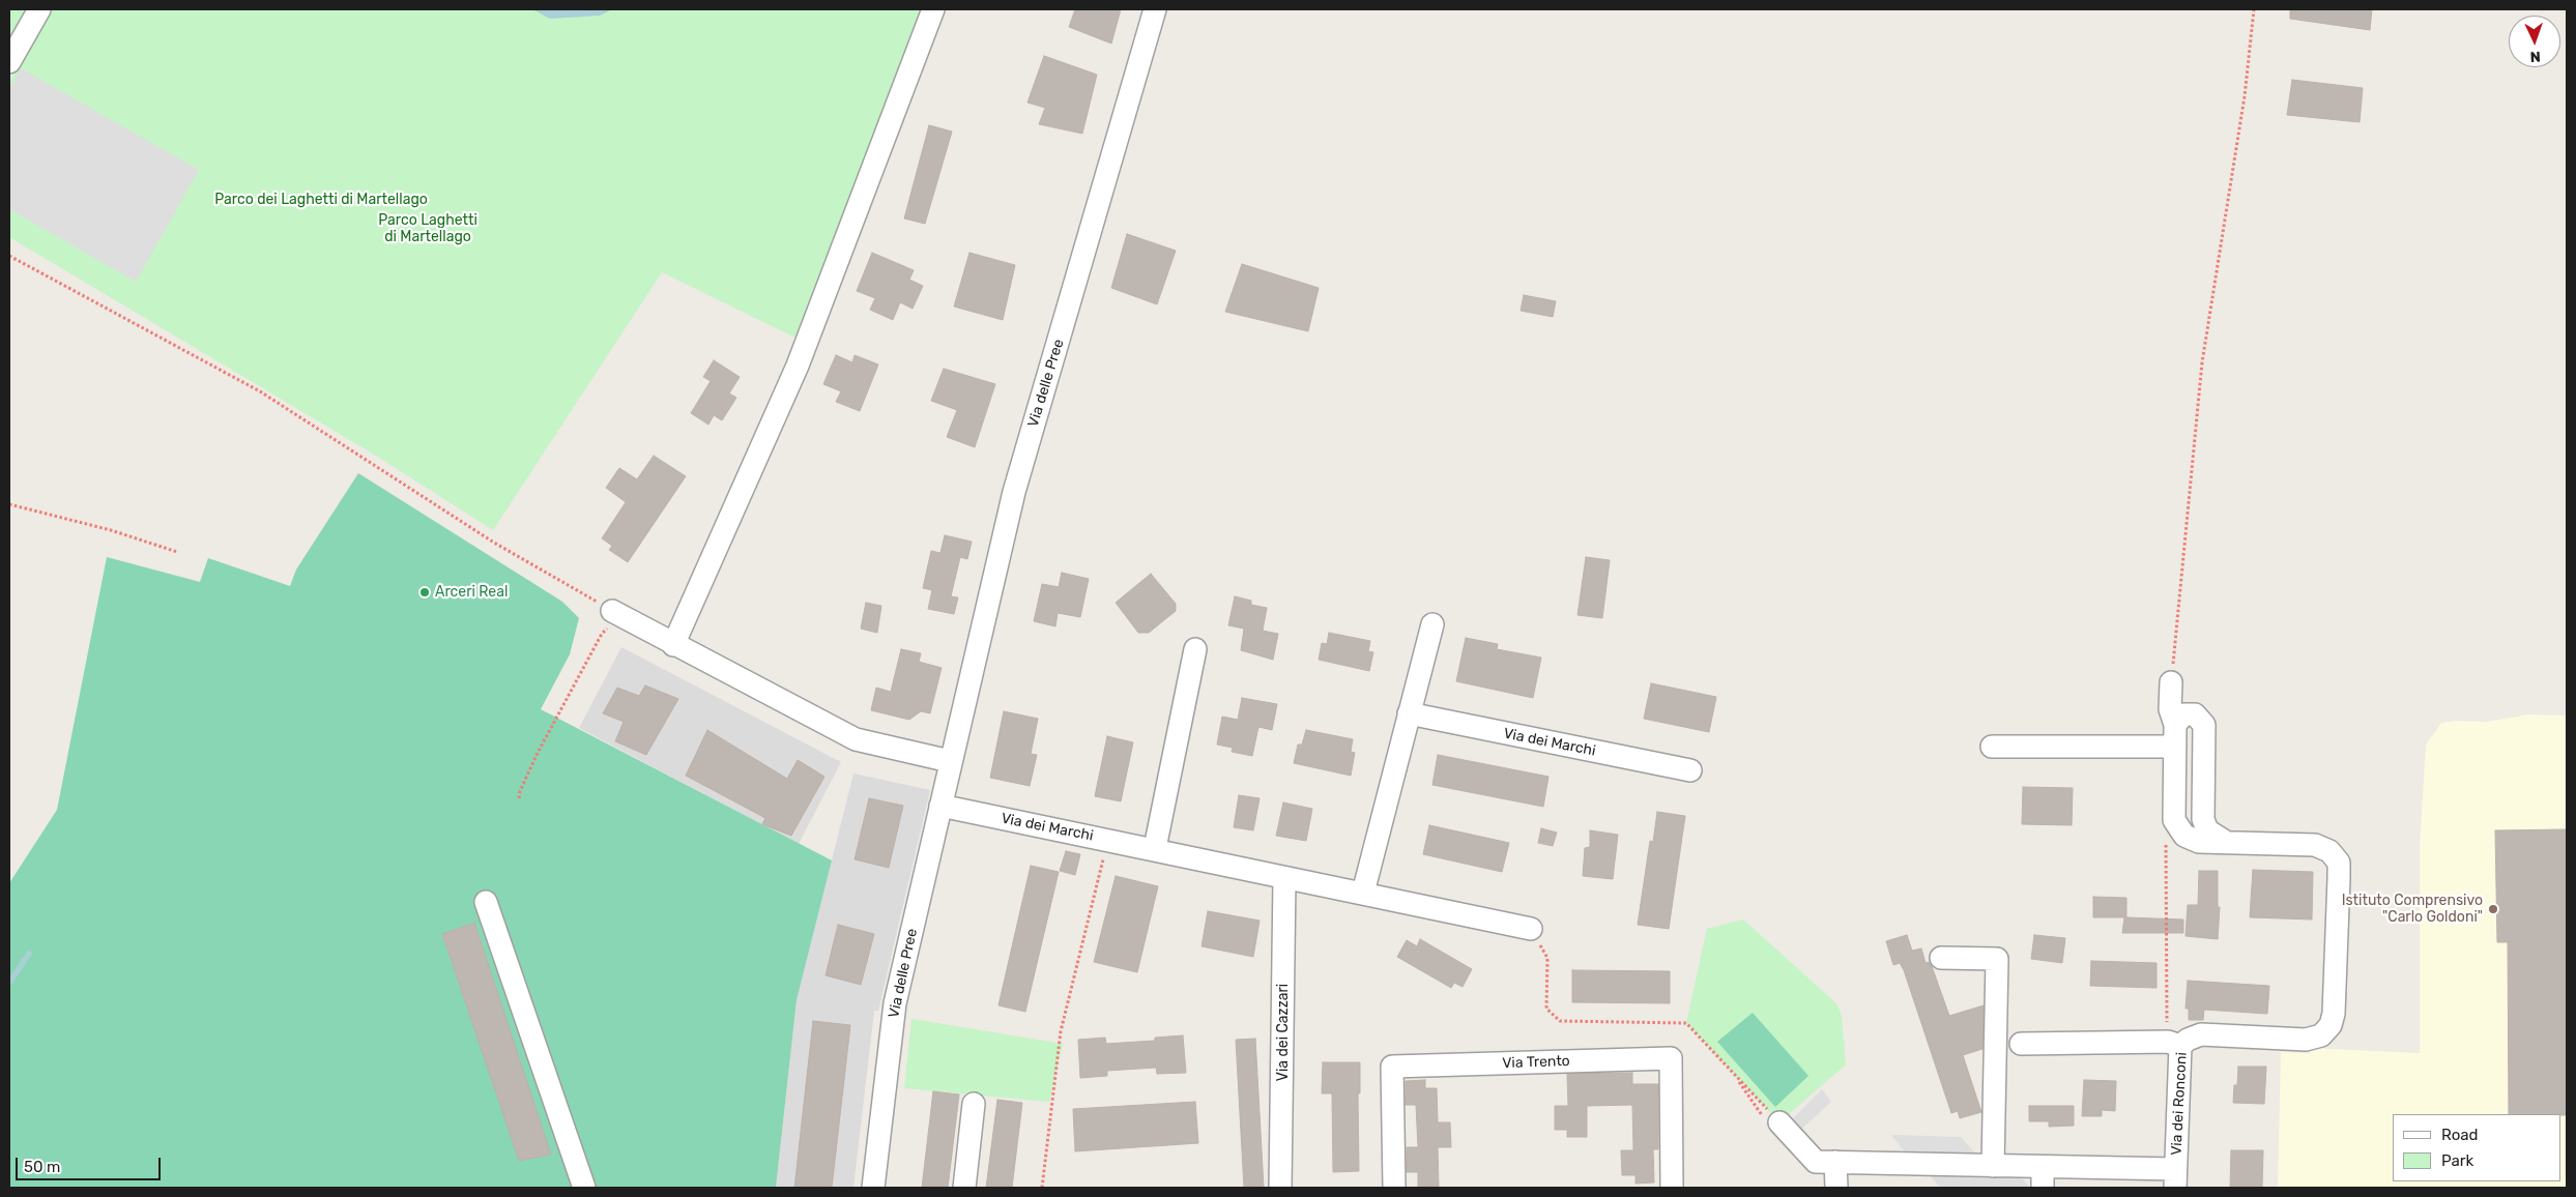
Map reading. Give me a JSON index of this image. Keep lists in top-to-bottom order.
{
  "streets": {
    "street": [
      "Via delle Pree",
      "Via dei Marchi",
      "Via dei Cazzari",
      "Via Trento",
      "Via dei Ronconi"
    ]
  },
  "crossings": [
    ["Via delle Pree", "Via dei Marchi"],
    ["Via dei Marchi", "Via dei Cazzari"]
  ],
  "parks": ["Parco dei Laghetti di Martellago", "Parco Laghetti di Martellago"],
  "places": ["Arceri Real", "Istituto Comprensivo \"Carlo Goldoni\""],
  "legend": ["Road", "Park"],
  "scale_bar": "50 m",
  "north": "bottom"
}
